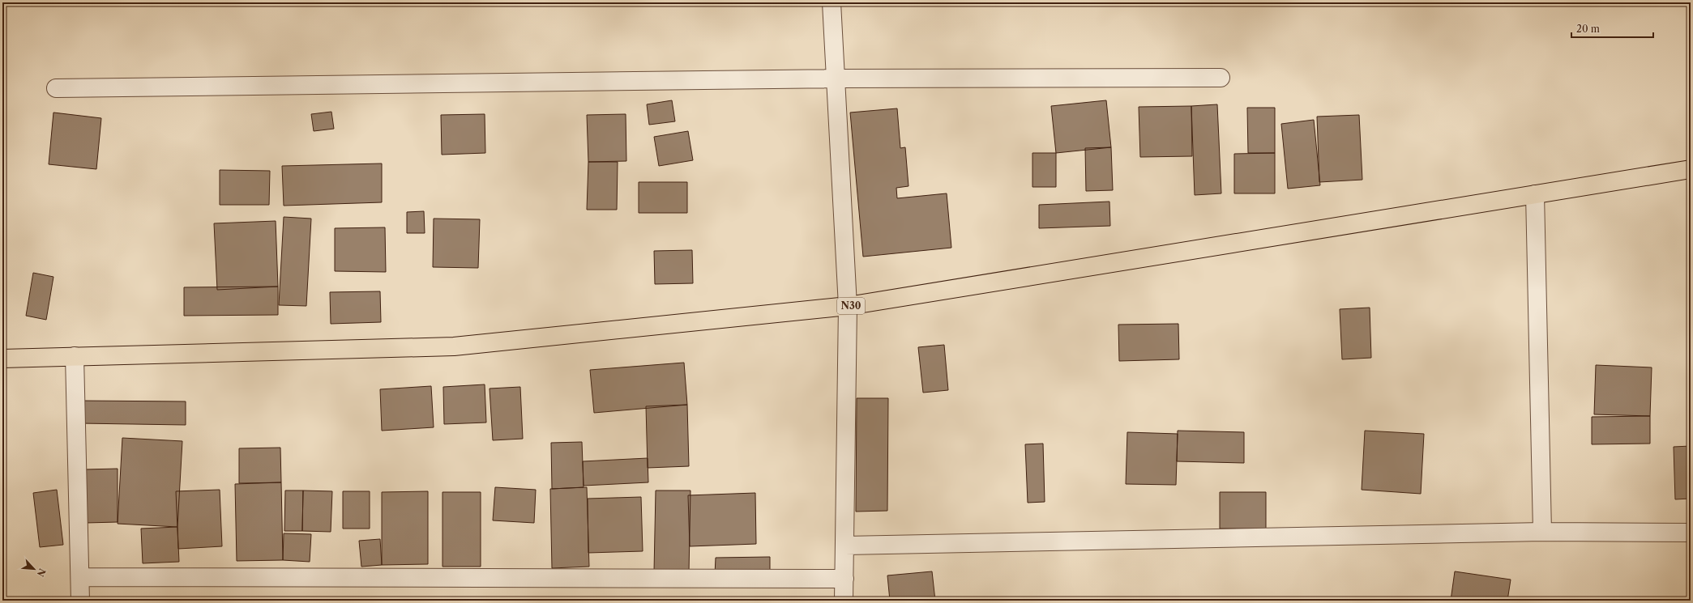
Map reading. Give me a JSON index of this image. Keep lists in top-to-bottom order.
{
  "streets": {
    "main road": ["N30"]
  },
  "scale_bar": "20 m",
  "north": "bottom right"
}
